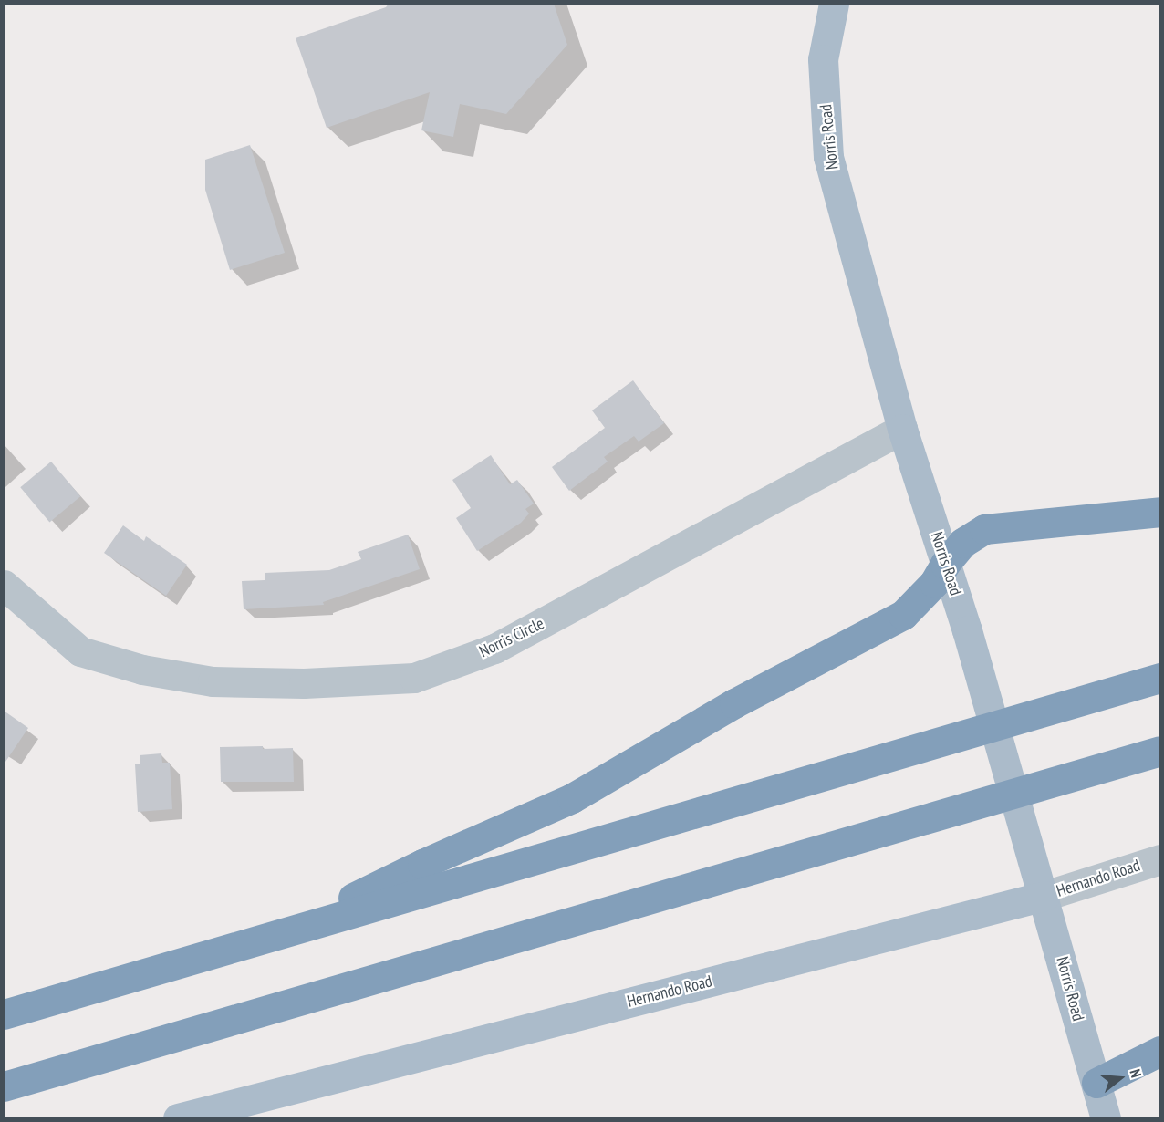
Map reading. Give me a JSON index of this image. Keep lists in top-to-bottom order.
{
  "streets": {
    "main road": ["Norris Road", "Hernando Road"],
    "street": ["Norris Circle"]
  },
  "crossings": [
    ["Norris Road", "Norris Circle"],
    ["Norris Road", "Hernando Road"]
  ],
  "north": "right"
}
